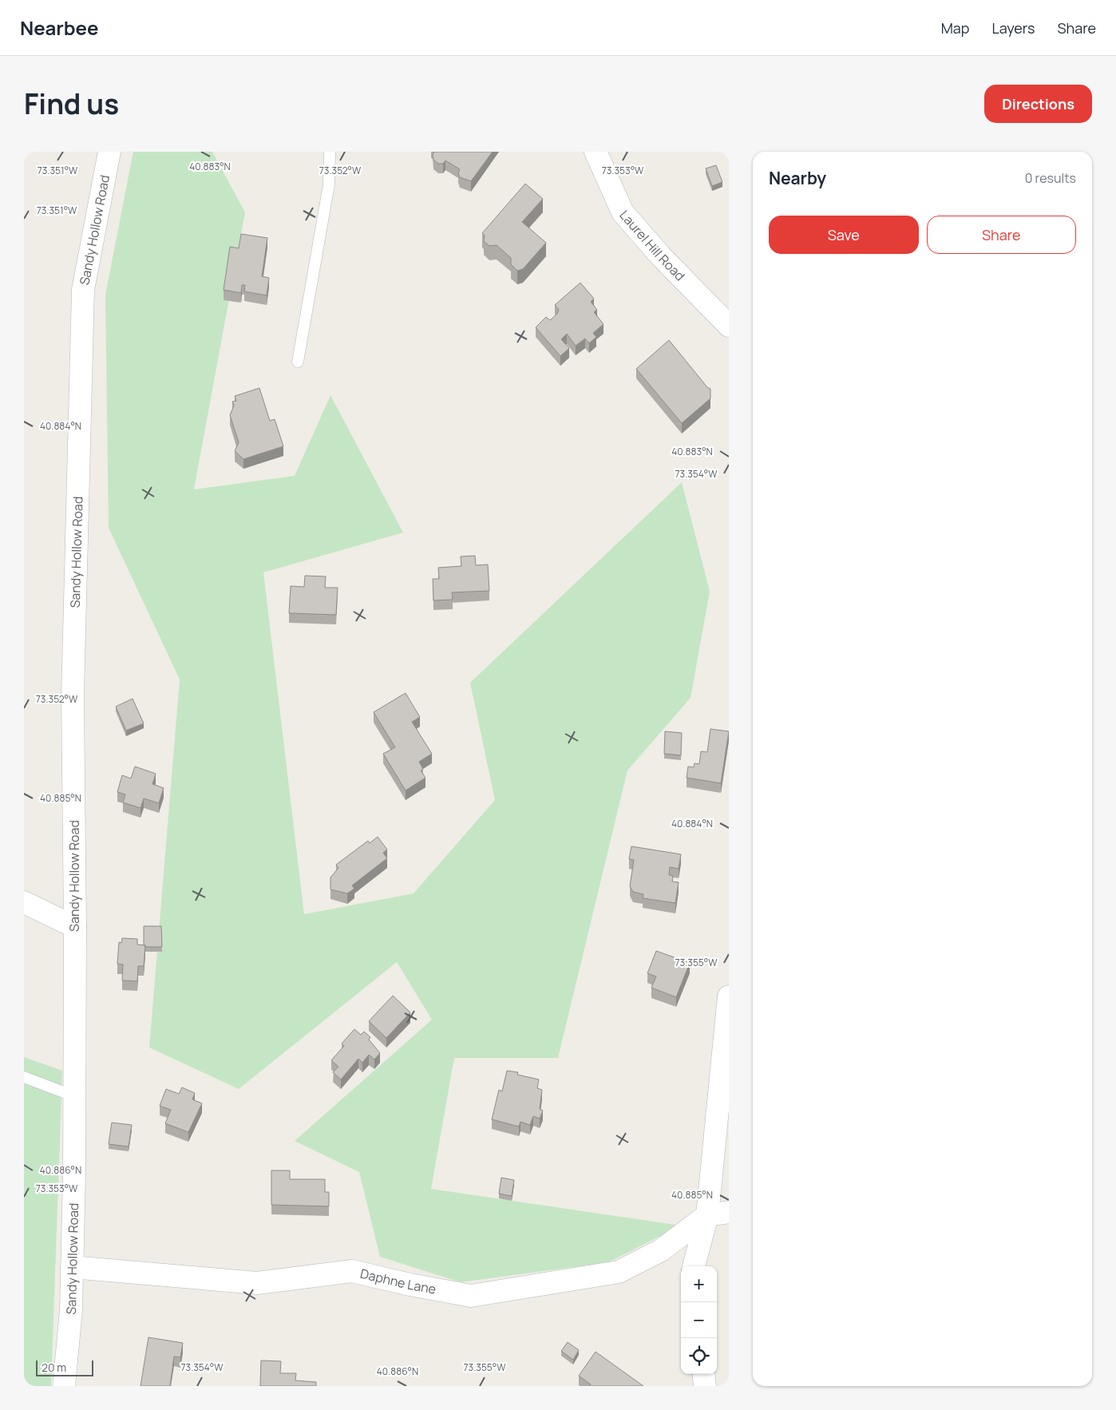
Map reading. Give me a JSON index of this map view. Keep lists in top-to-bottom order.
{
  "streets": {
    "street": ["Sandy Hollow Road", "Laurel Hill Road", "Daphne Lane"]
  },
  "crossings": [
    ["Sandy Hollow Road", "Daphne Lane"]
  ],
  "scale_bar": "20 m",
  "page": {
    "header": "Nearbee",
    "nav": ["Map", "Layers", "Share"],
    "title": "Find us",
    "buttons": [
      "Directions",
      ["Save", "Share"]
    ],
    "heading": ["Nearby", "0 results"],
    "map_buttons": ["+", "−"],
    "scale": "20 m"
  },
  "coordinates": [
    "40.883°N",
    "73.351°W",
    "73.352°W",
    "73.353°W",
    "40.884°N",
    "73.354°W",
    "40.885°N",
    "73.355°W",
    "40.886°N"
  ]
}
